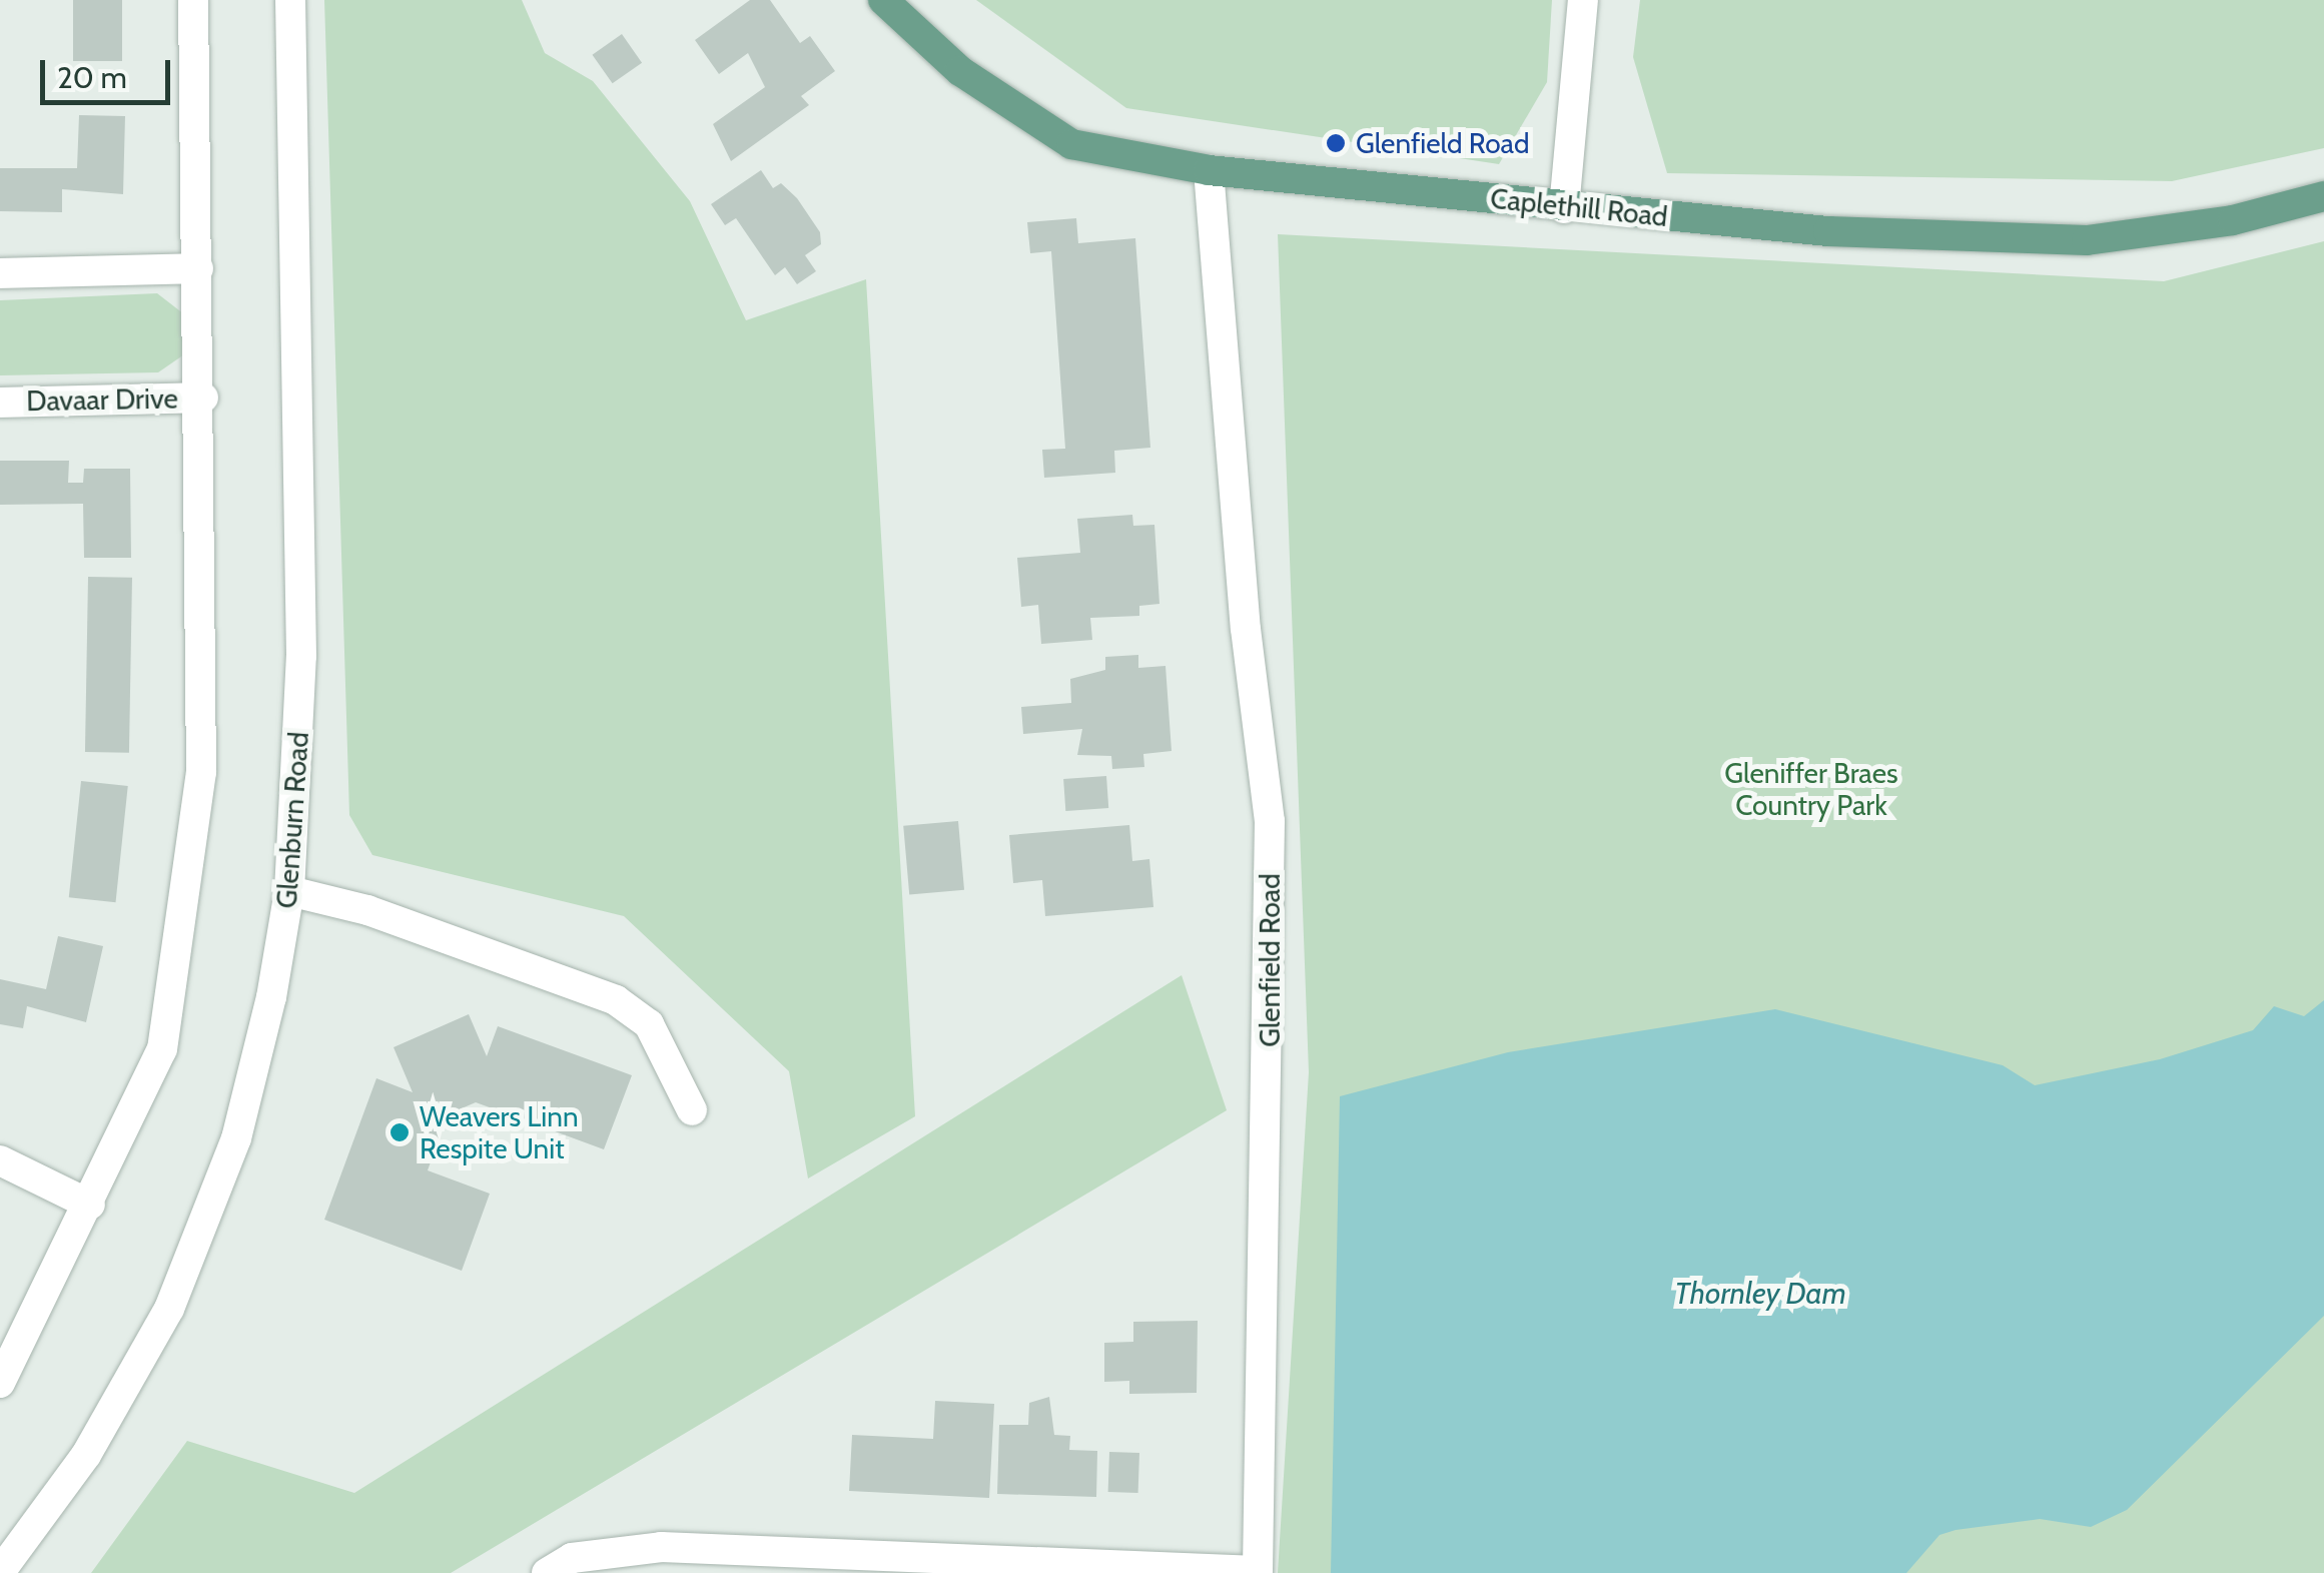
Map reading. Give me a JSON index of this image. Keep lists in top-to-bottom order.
{
  "streets": {
    "main road": ["Caplethill Road"],
    "street": ["Davaar Drive", "Glenburn Road", "Glenfield Road"]
  },
  "crossings": [
    ["Caplethill Road", "Glenfield Road"]
  ],
  "water": ["Thornley Dam"],
  "parks": ["Gleniffer Braes Country Park"],
  "places": ["Glenfield Road", "Weavers Linn Respite Unit"],
  "scale_bar": "20 m"
}
